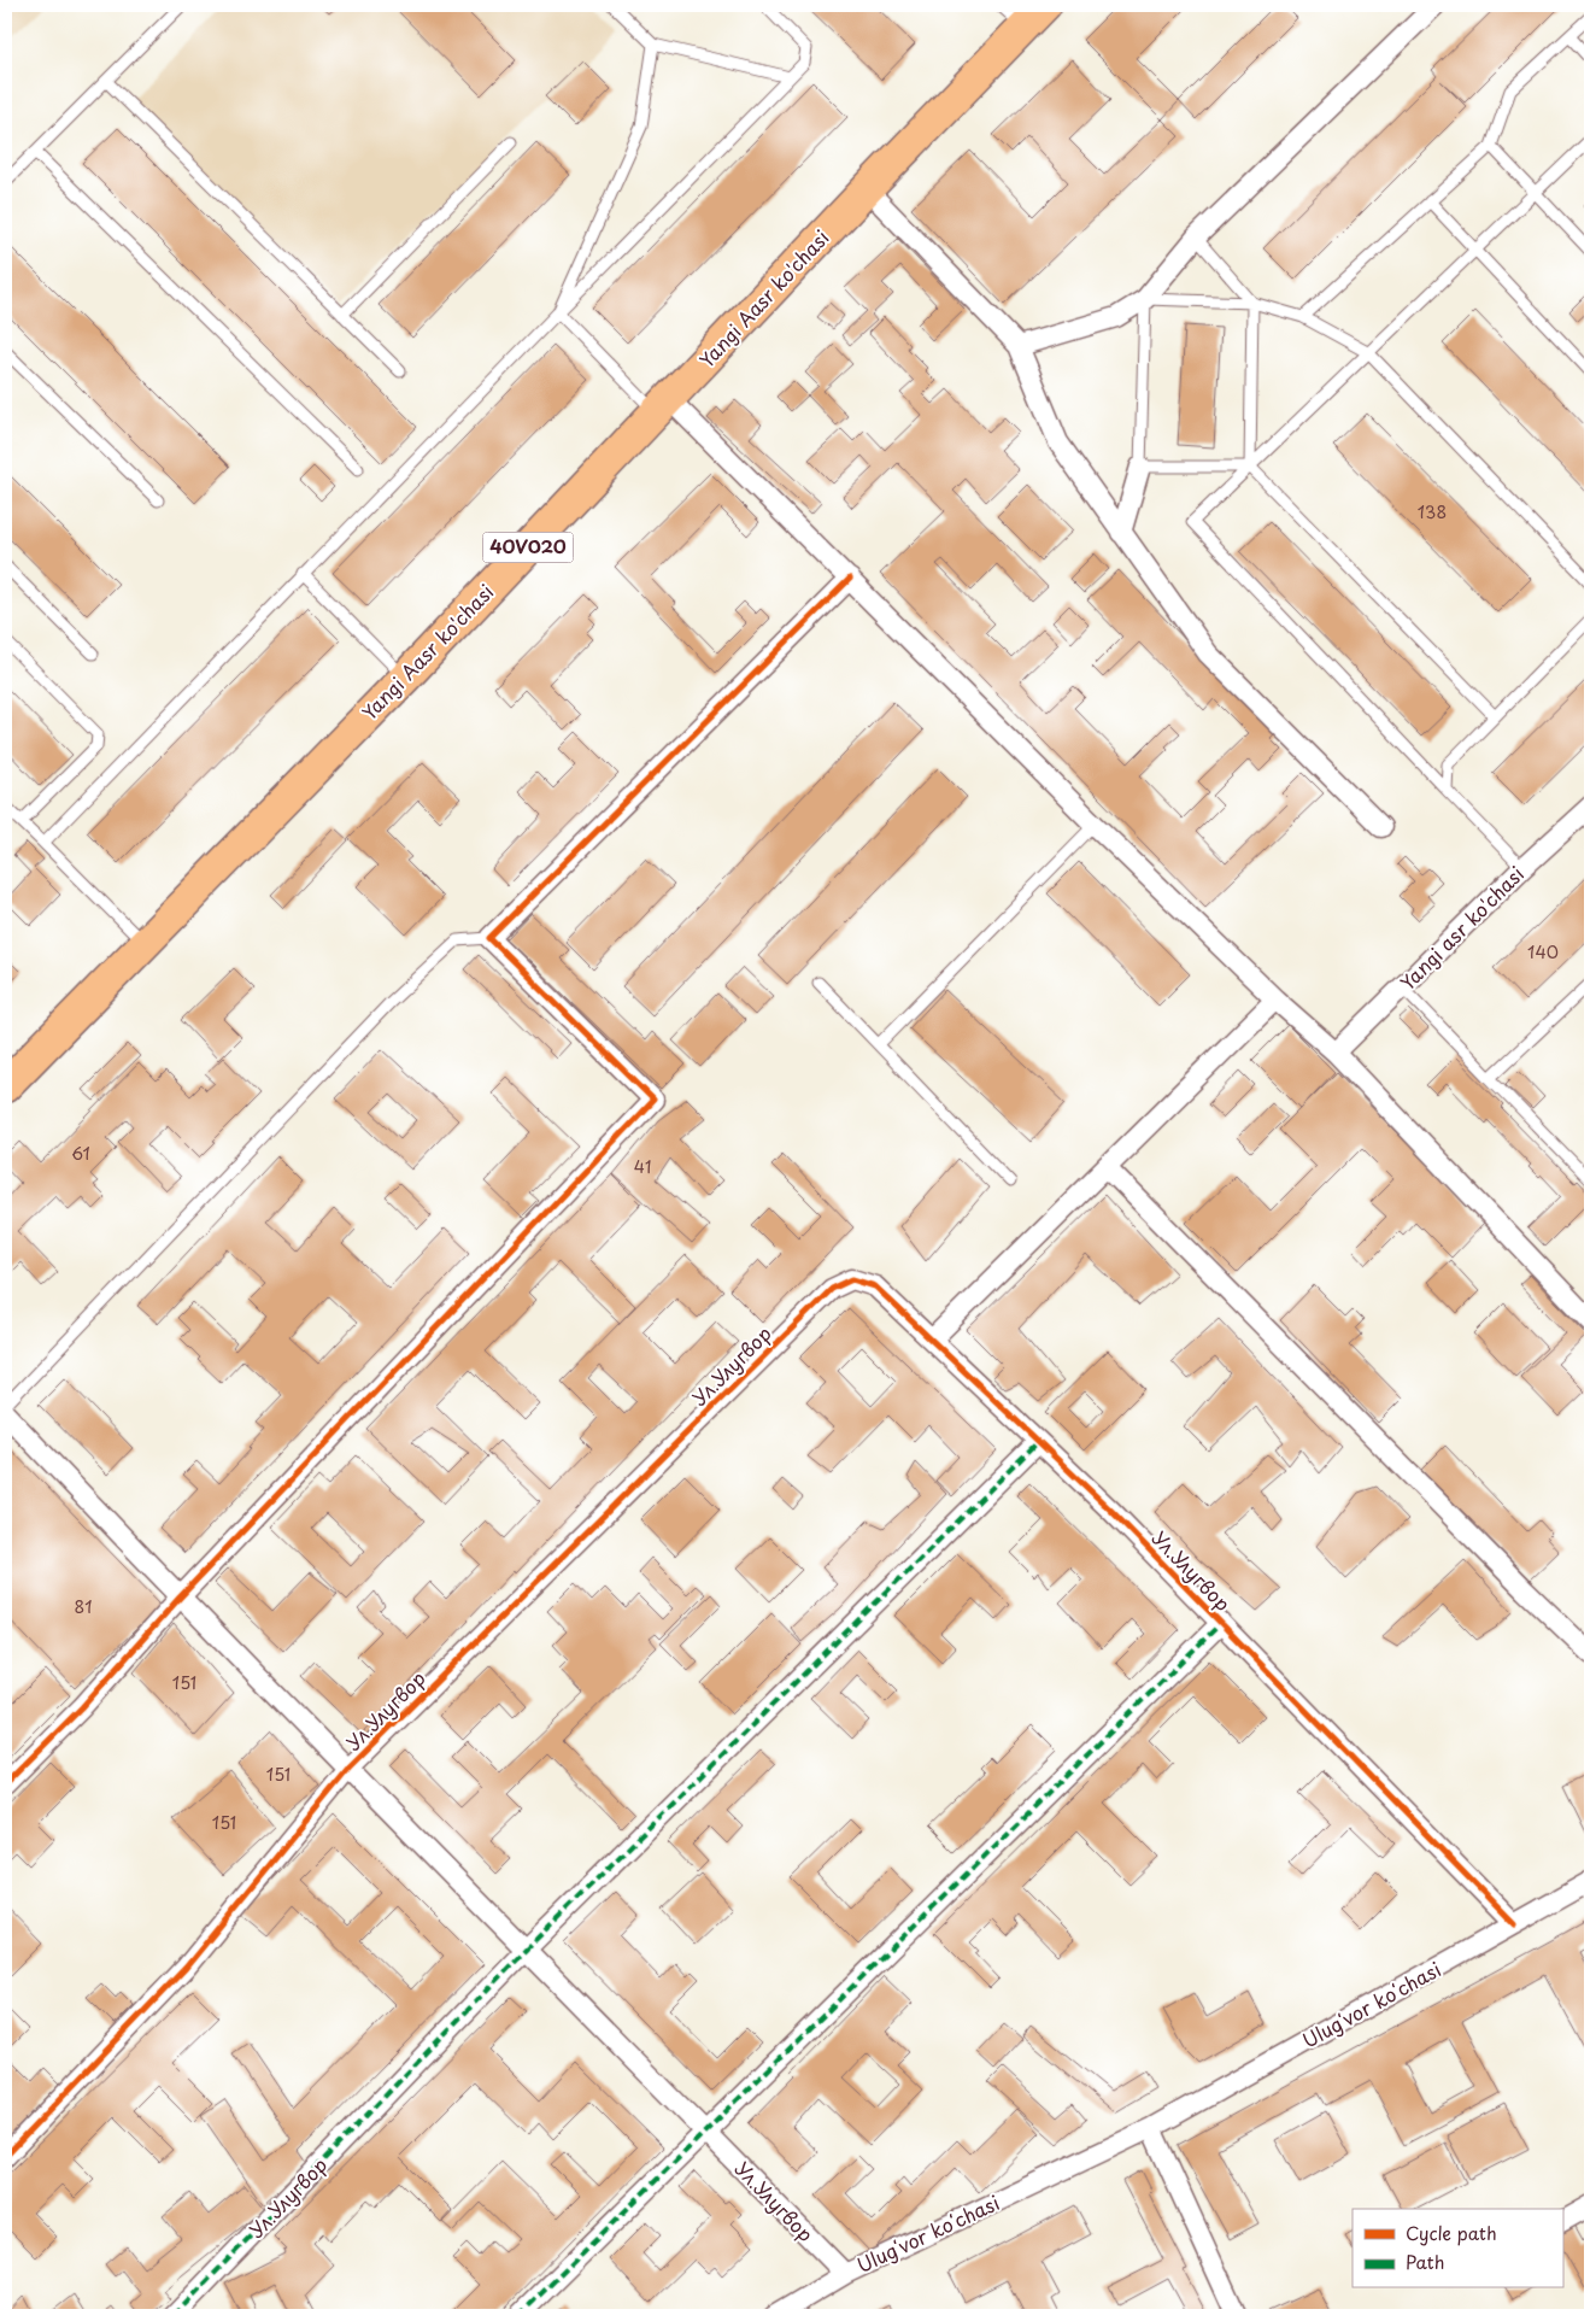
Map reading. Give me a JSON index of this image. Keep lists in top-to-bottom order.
{
  "streets": {
    "main road": ["Yangi Aasr ko'chasi", "40V020"],
    "street": ["Yangi asr ko'chasi", "Ул.Улугвор", "Ulugʻvor koʻchasi"]
  },
  "crossings": [
    ["Ул.Улугвор", "Ulugʻvor koʻchasi"]
  ],
  "house_numbers": [
    "138",
    "140",
    "61",
    "41",
    "81",
    "151",
    "151",
    "151"
  ],
  "legend": ["Cycle path", "Path"]
}
